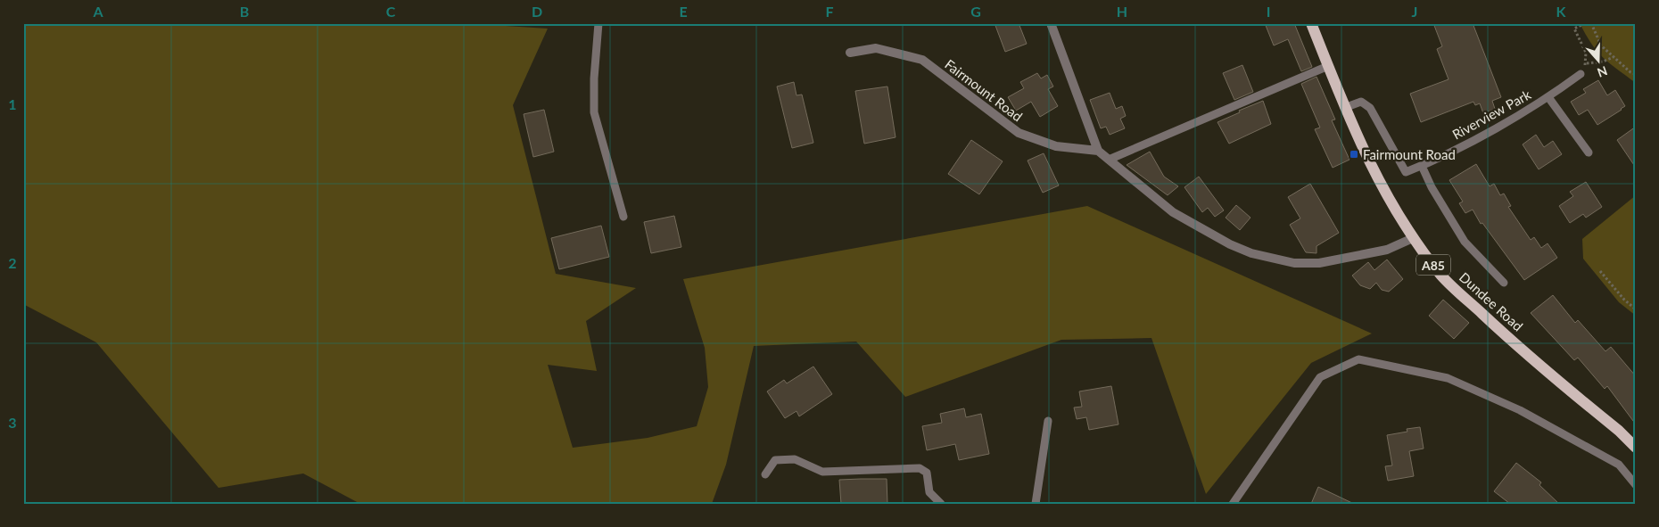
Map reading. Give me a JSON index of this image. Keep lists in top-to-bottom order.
{
  "streets": {
    "main road": ["A85", "Dundee Road"],
    "street": ["Fairmount Road"],
    "lane": ["Riverview Park"]
  },
  "crossings": [
    ["Riverview Park", "Dundee Road"]
  ],
  "places": {
    "transit": ["Fairmount Road"]
  },
  "north": "bottom",
  "grid": {
    "columns": [
      "A",
      "B",
      "C",
      "D",
      "E",
      "F",
      "G",
      "H",
      "I",
      "J",
      "K"
    ],
    "rows": ["1", "2", "3"]
  }
}
